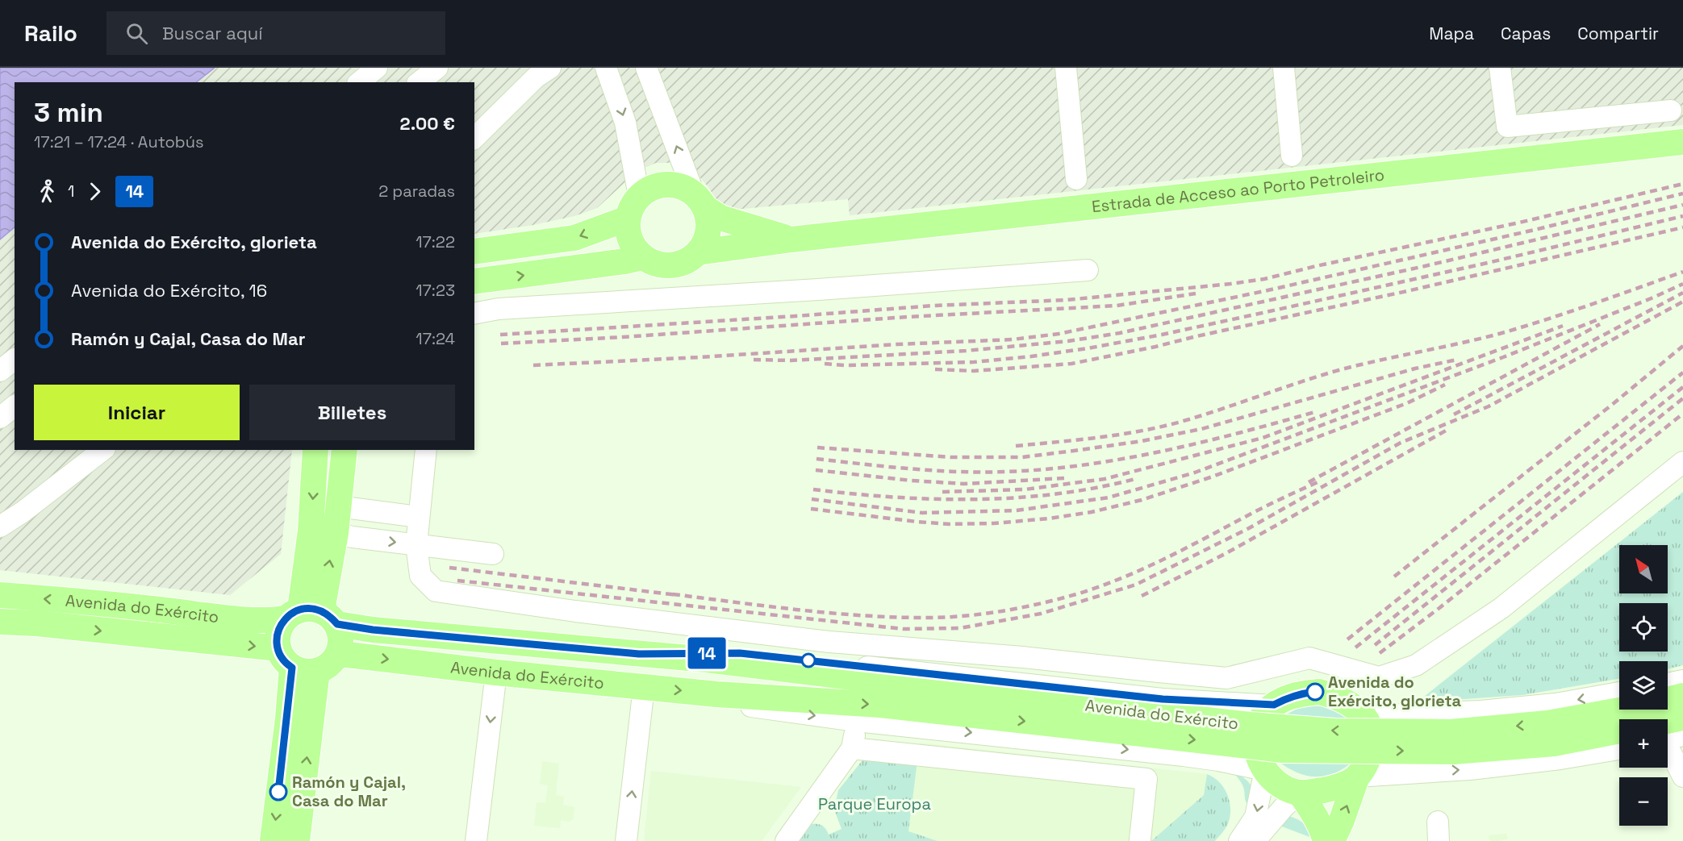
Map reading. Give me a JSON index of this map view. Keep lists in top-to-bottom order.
{
  "streets": {
    "main road": ["Estrada de Acceso ao Porto Petroleiro", "Avenida do Exército"]
  },
  "parks": ["Parque Europa"],
  "places": ["Avenida do Exército, glorieta", "Ramón y Cajal, Casa do Mar"],
  "lines": ["bus line 14"],
  "north": "top left",
  "page": {
    "header": "Railo",
    "search": "Buscar aquí",
    "nav": ["Mapa", "Capas", "Compartir"],
    "on_map": "14",
    "heading": ["3 min", "17:21 – 17:24 · Autobús", "2.00 €"],
    "legs": ["1", "14", "2 paradas"],
    "list": [
      {
        "name": "Avenida do Exército, glorieta",
        "value": "17:22"
      },
      {
        "name": "Avenida do Exército, 16",
        "value": "17:23"
      },
      {
        "name": "Ramón y Cajal, Casa do Mar",
        "value": "17:24"
      }
    ],
    "buttons": ["Iniciar", "Billetes"],
    "map_buttons": ["+", "−"]
  }
}
